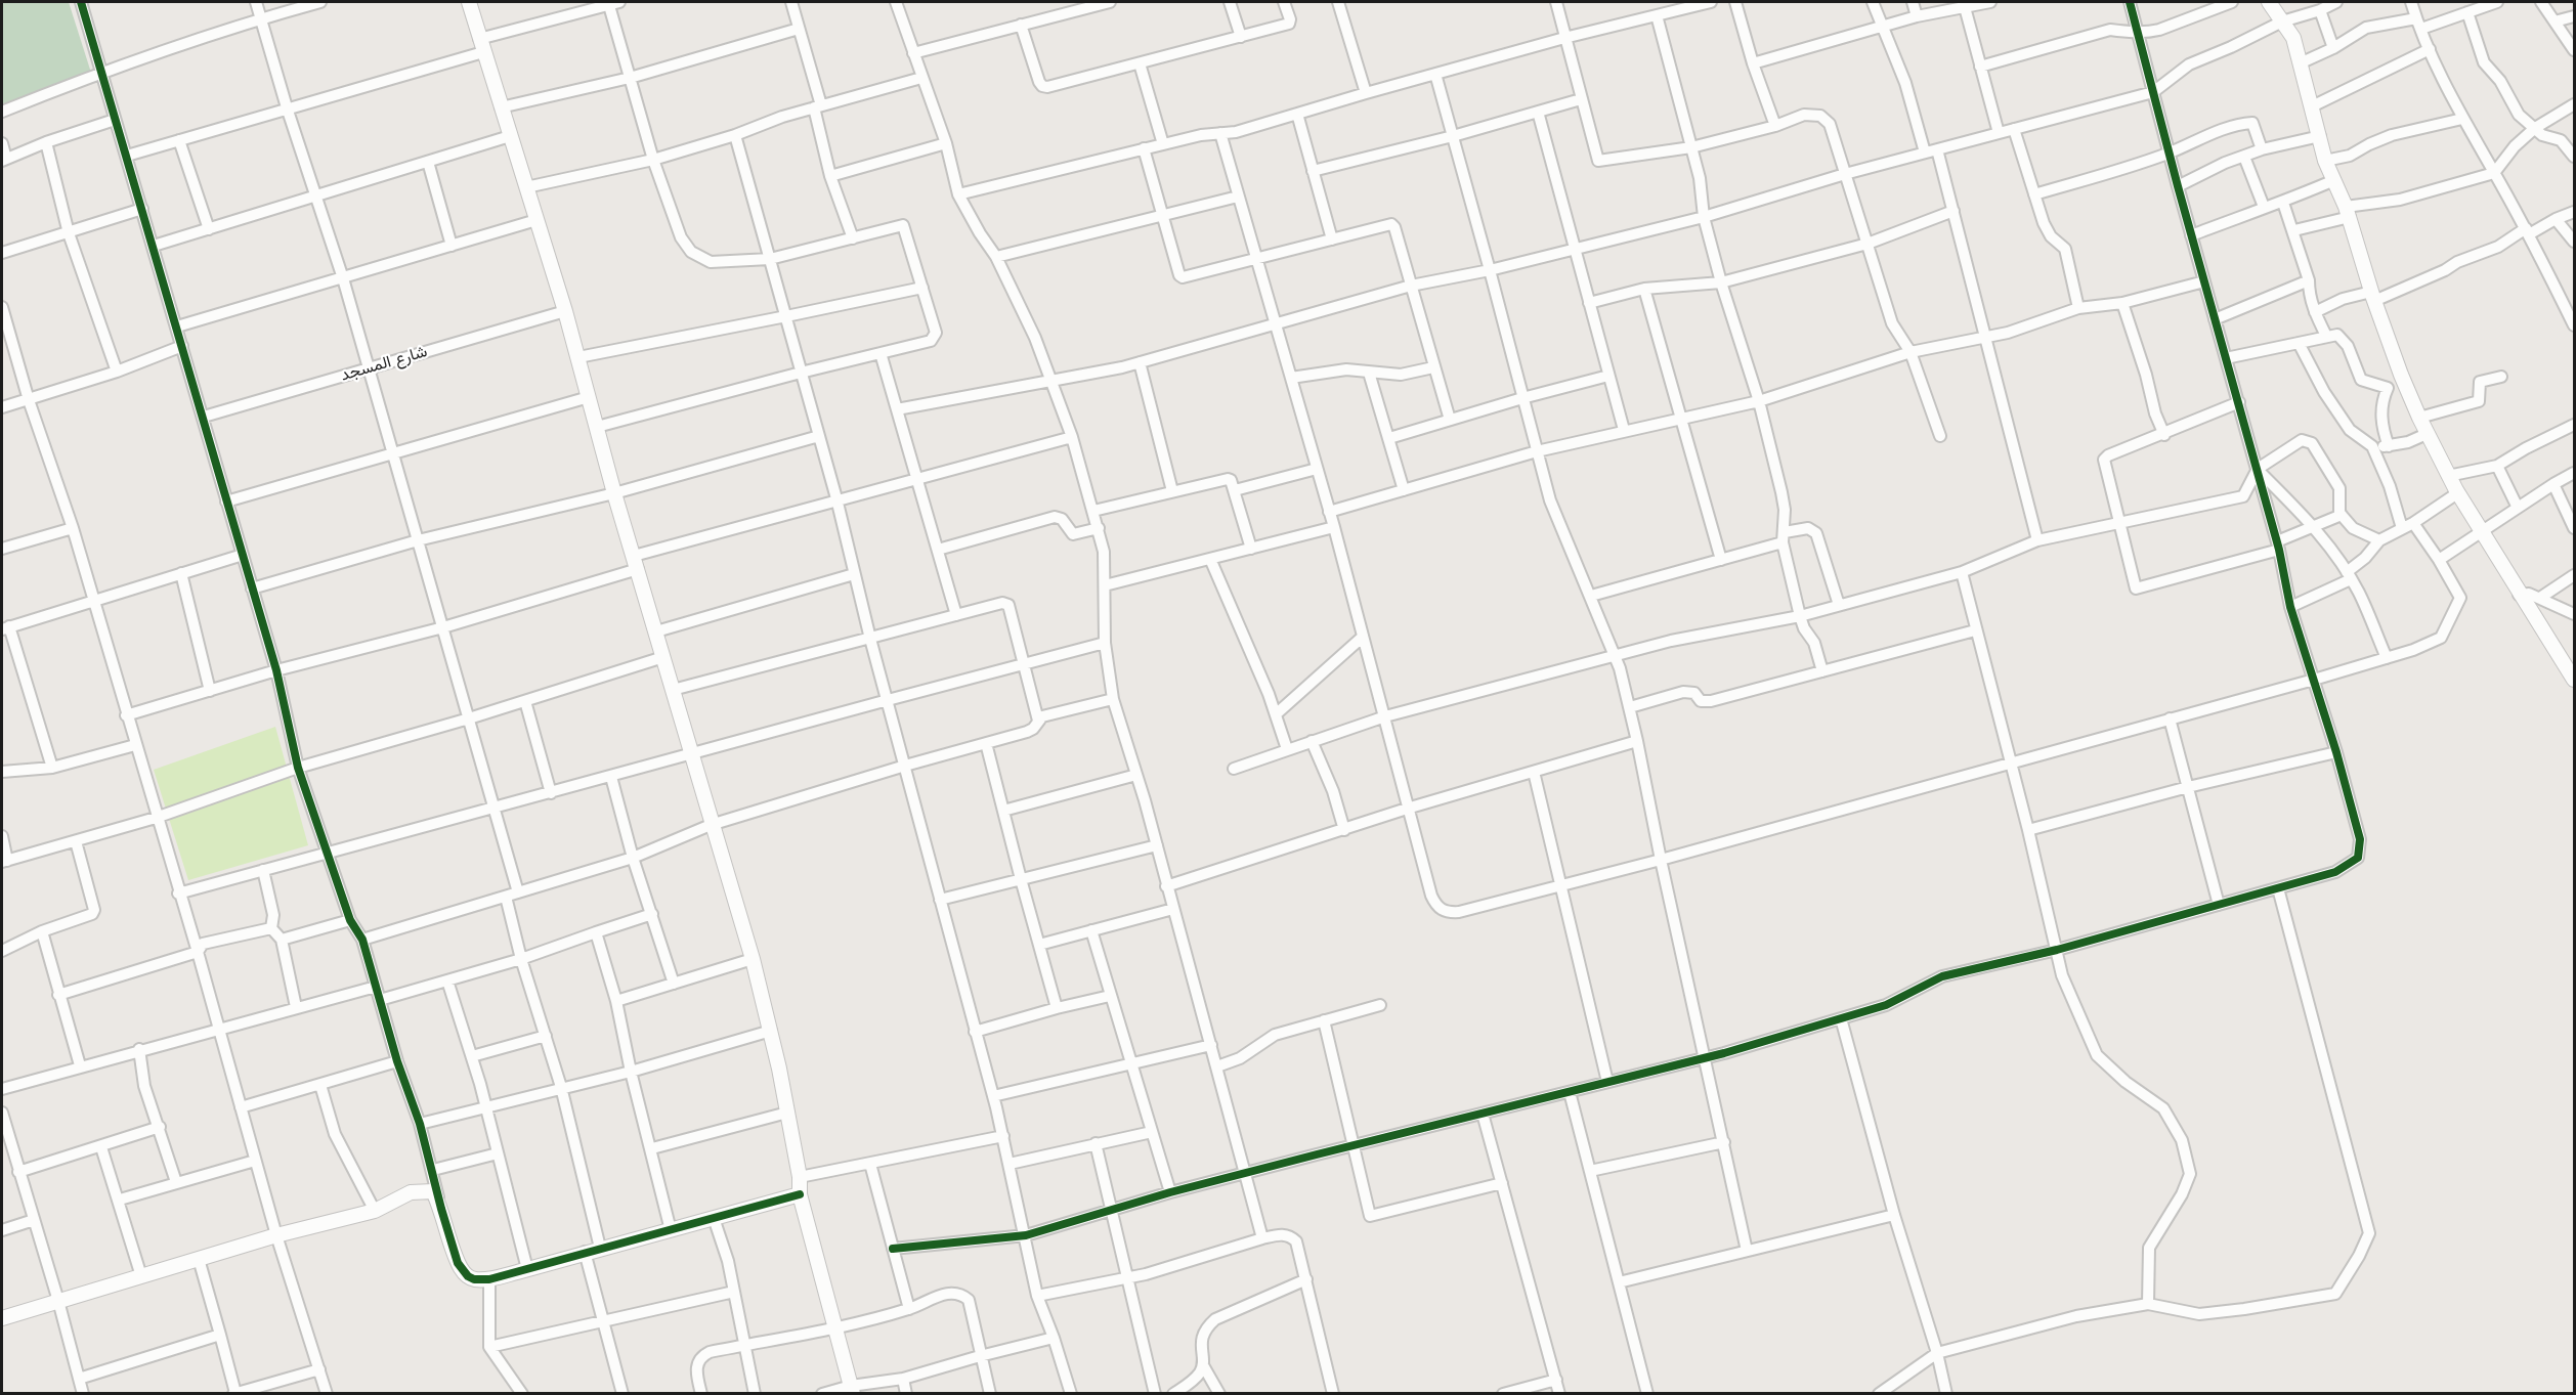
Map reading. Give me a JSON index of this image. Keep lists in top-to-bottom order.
{
  "streets": {
    "street": ["شارع المسجد"]
  }
}
